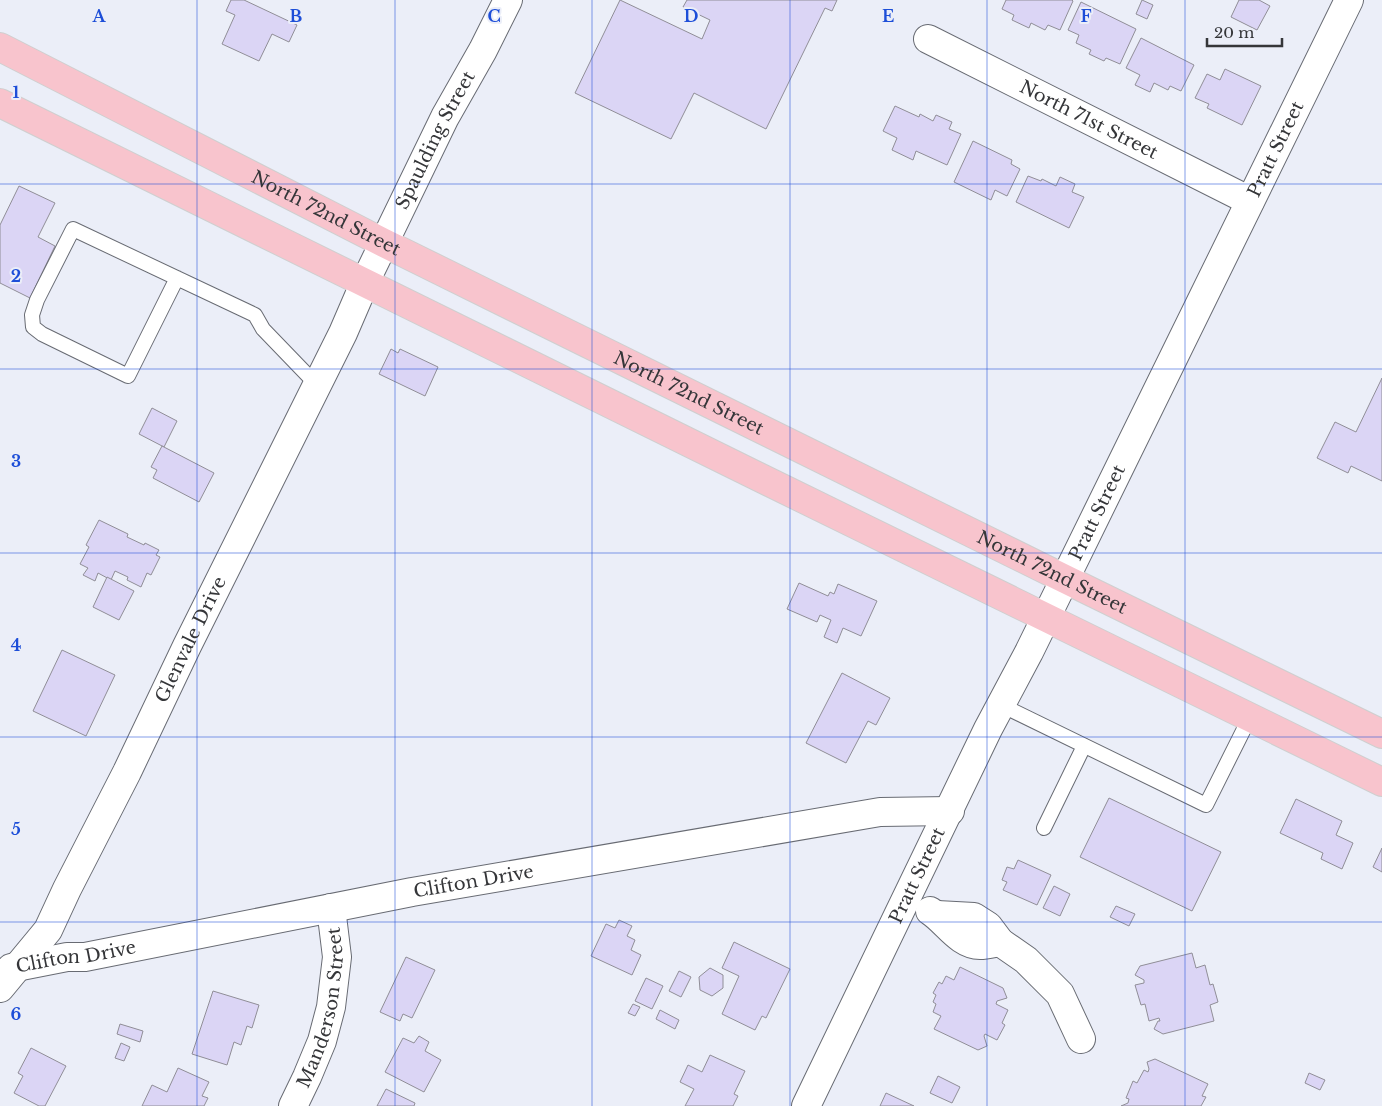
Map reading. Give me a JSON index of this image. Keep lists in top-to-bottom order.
{
  "streets": {
    "main road": ["North 72nd Street"],
    "street": [
      "North 71st Street",
      "Spaulding Street",
      "Pratt Street",
      "Glenvale Drive",
      "Clifton Drive",
      "Manderson Street"
    ]
  },
  "crossings": [
    ["North 71st Street", "Pratt Street"],
    ["Spaulding Street", "North 72nd Street"],
    ["Spaulding Street", "Glenvale Drive"],
    ["Pratt Street", "North 72nd Street"],
    ["Pratt Street", "Clifton Drive"],
    ["Glenvale Drive", "Clifton Drive"],
    ["Clifton Drive", "Manderson Street"]
  ],
  "scale_bar": "20 m",
  "grid": {
    "columns": [
      "A",
      "B",
      "C",
      "D",
      "E",
      "F"
    ],
    "rows": [
      "1",
      "2",
      "3",
      "4",
      "5",
      "6"
    ]
  }
}
